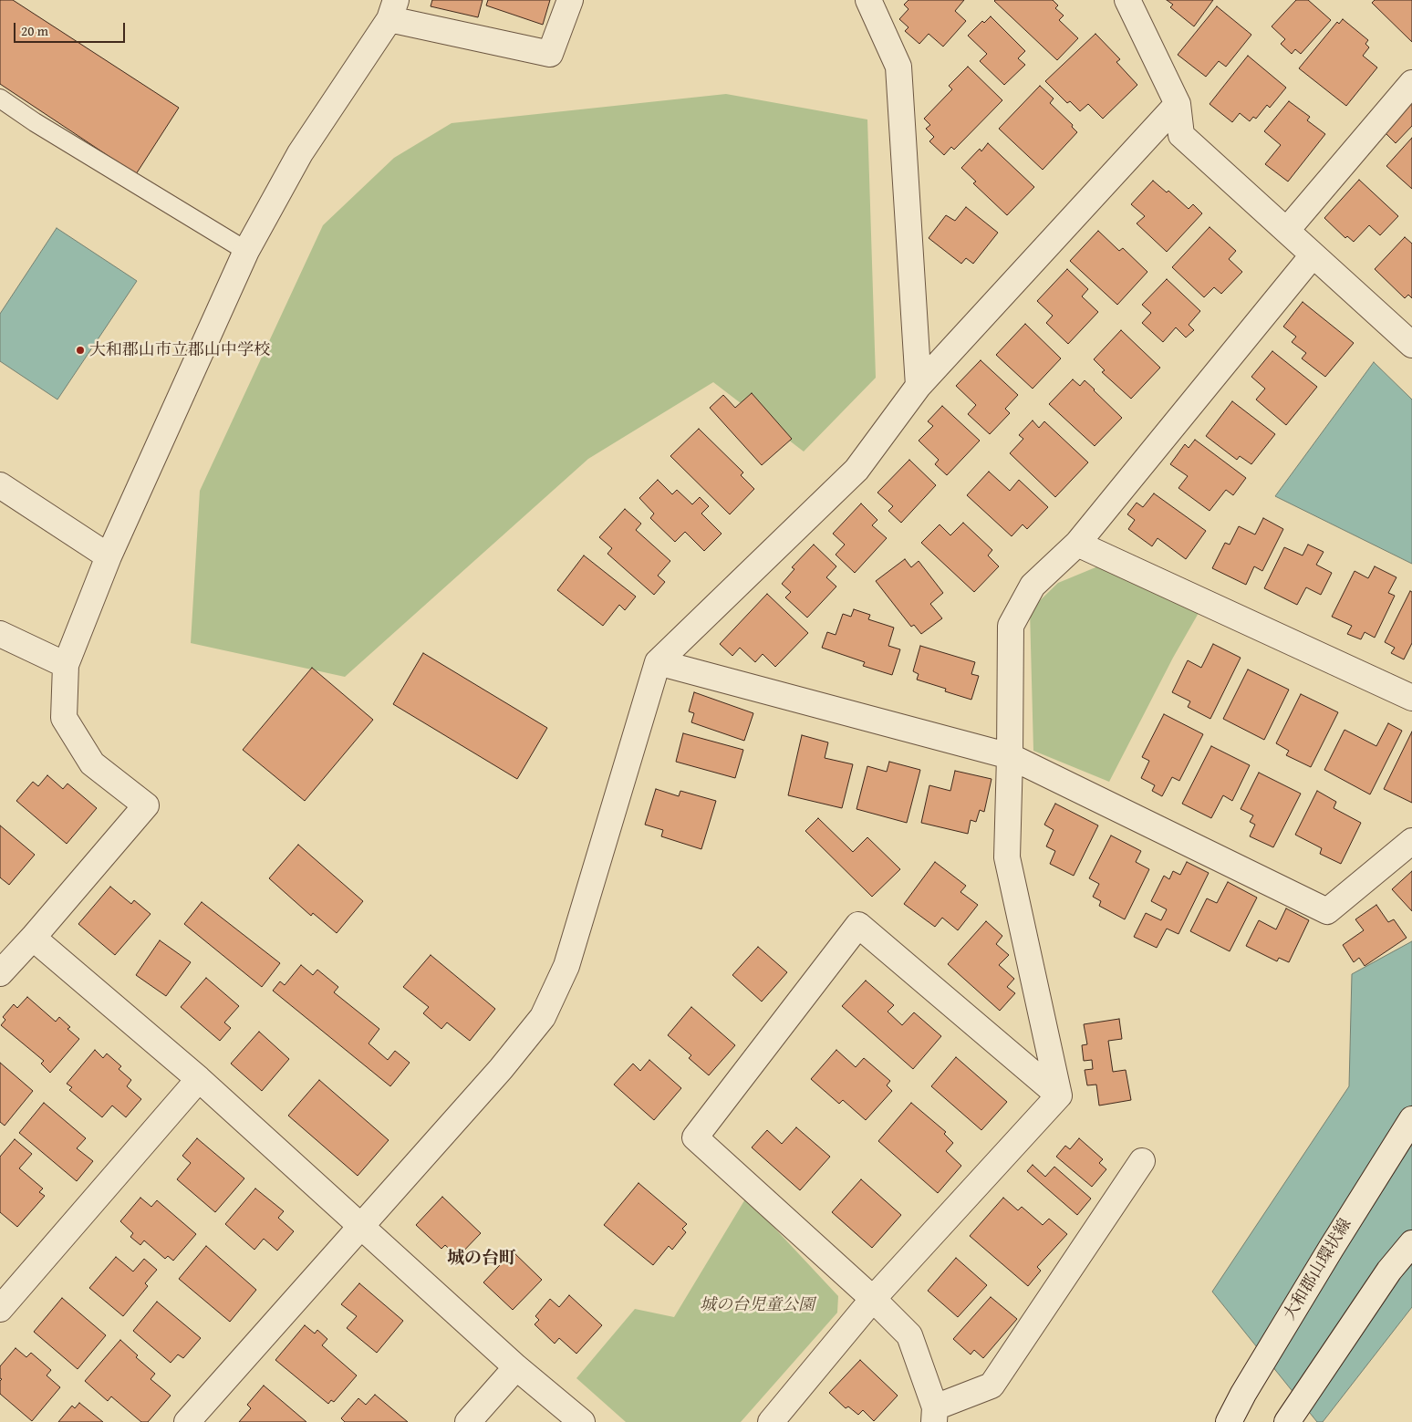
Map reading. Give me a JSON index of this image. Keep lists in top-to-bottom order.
{
  "streets": {
    "street": ["大和郡山環状線"]
  },
  "districts": ["城の台町"],
  "parks": ["城の台児童公園"],
  "places": ["大和郡山市立郡山中学校"],
  "scale_bar": "20 m"
}
